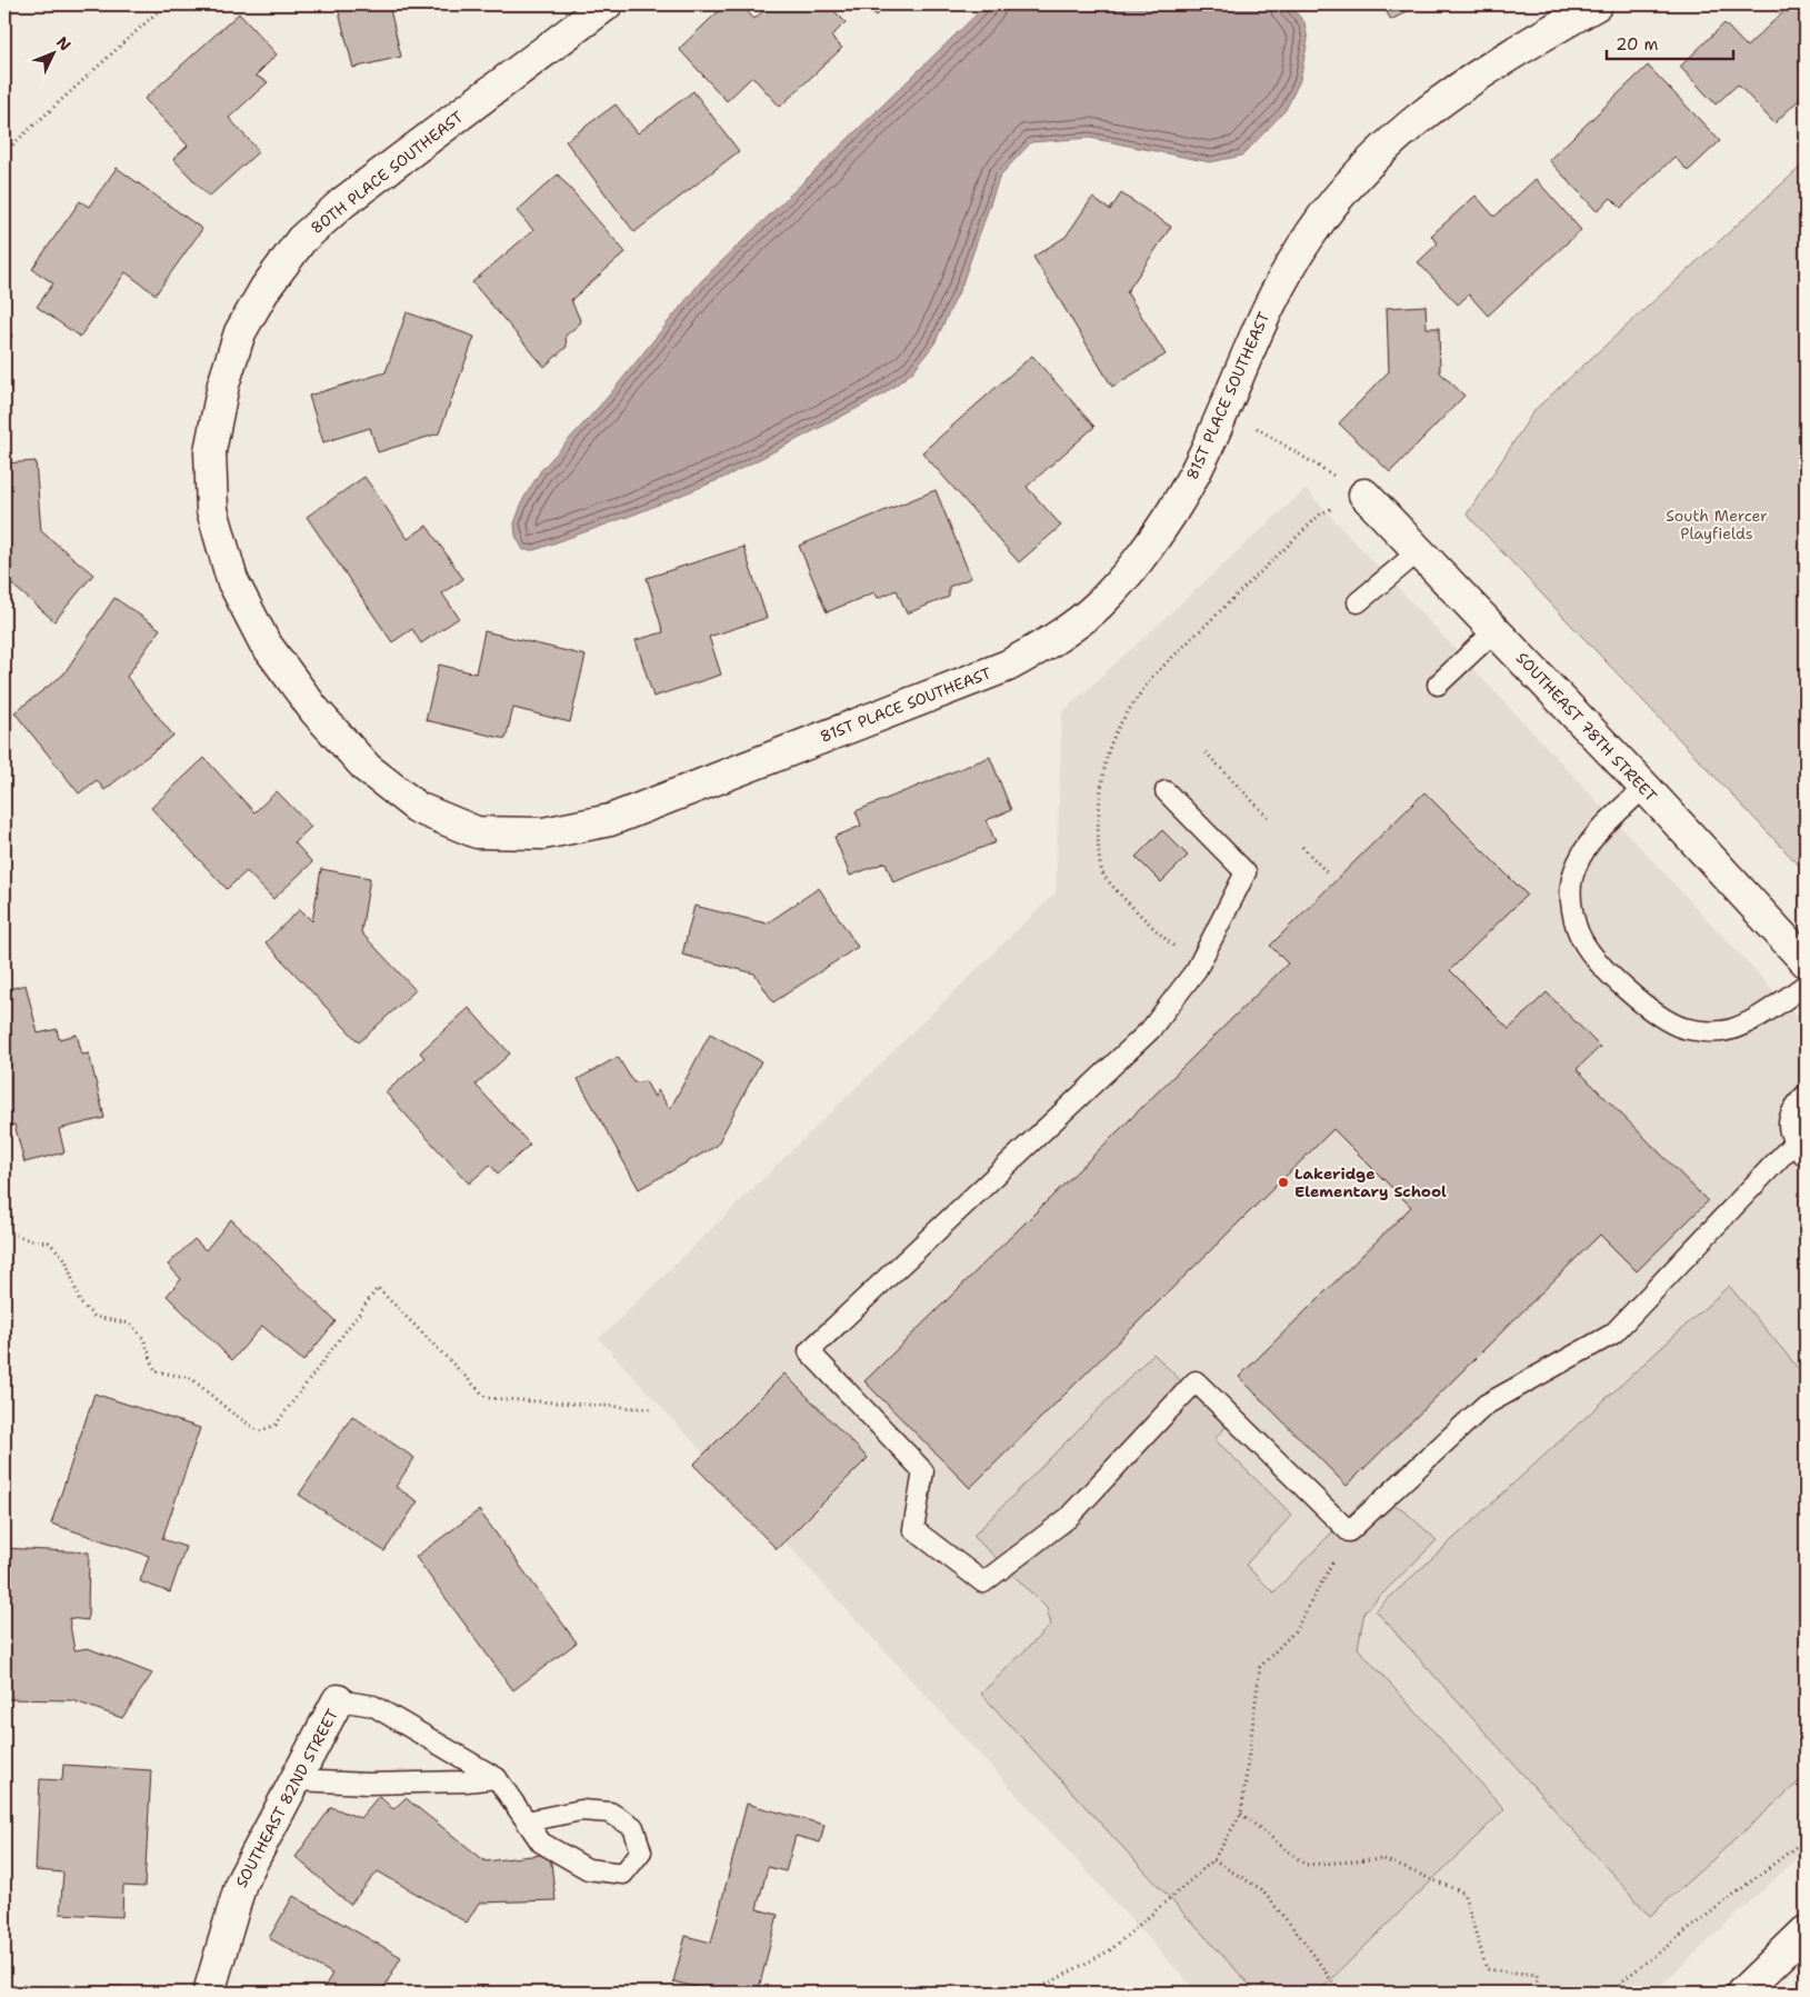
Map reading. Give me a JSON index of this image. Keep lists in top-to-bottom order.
{
  "streets": {
    "street": [
      "80TH PLACE SOUTHEAST",
      "81ST PLACE SOUTHEAST",
      "SOUTHEAST 78TH STREET",
      "SOUTHEAST 82ND STREET"
    ]
  },
  "crossings": [
    ["80TH PLACE SOUTHEAST", "81ST PLACE SOUTHEAST"]
  ],
  "parks": ["South Mercer Playfields"],
  "places": ["Lakeridge Elementary School"],
  "scale_bar": "20 m",
  "north": "top right"
}
